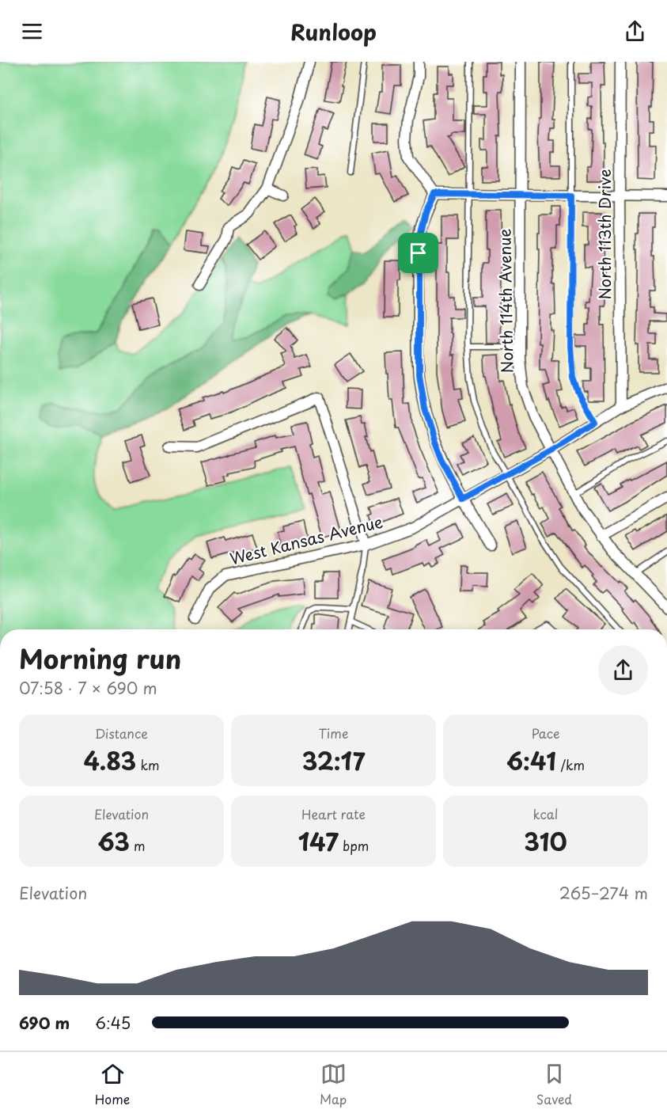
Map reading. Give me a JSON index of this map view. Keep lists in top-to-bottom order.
{
  "streets": {
    "street": ["North 113th Drive", "North 114th Avenue", "West Kansas Avenue"]
  },
  "crossings": [
    ["North 113th Drive", "West Kansas Avenue"],
    ["North 114th Avenue", "West Kansas Avenue"]
  ],
  "page": {
    "header": "Runloop",
    "heading": ["Morning run", "07:58 · 7 × 690 m"],
    "stats": [
      ["Distance", "4.83 km"],
      ["Time", "32:17"],
      ["Pace", "6:41 /km"],
      ["Elevation", "63 m"],
      ["Heart rate", "147 bpm"],
      ["kcal", "310"]
    ],
    "chart": ["Elevation", "265–274 m"],
    "list": [
      {
        "name": "690 m",
        "note": "6:45"
      }
    ],
    "tabs": ["Home", "Map", "Saved"]
  }
}
